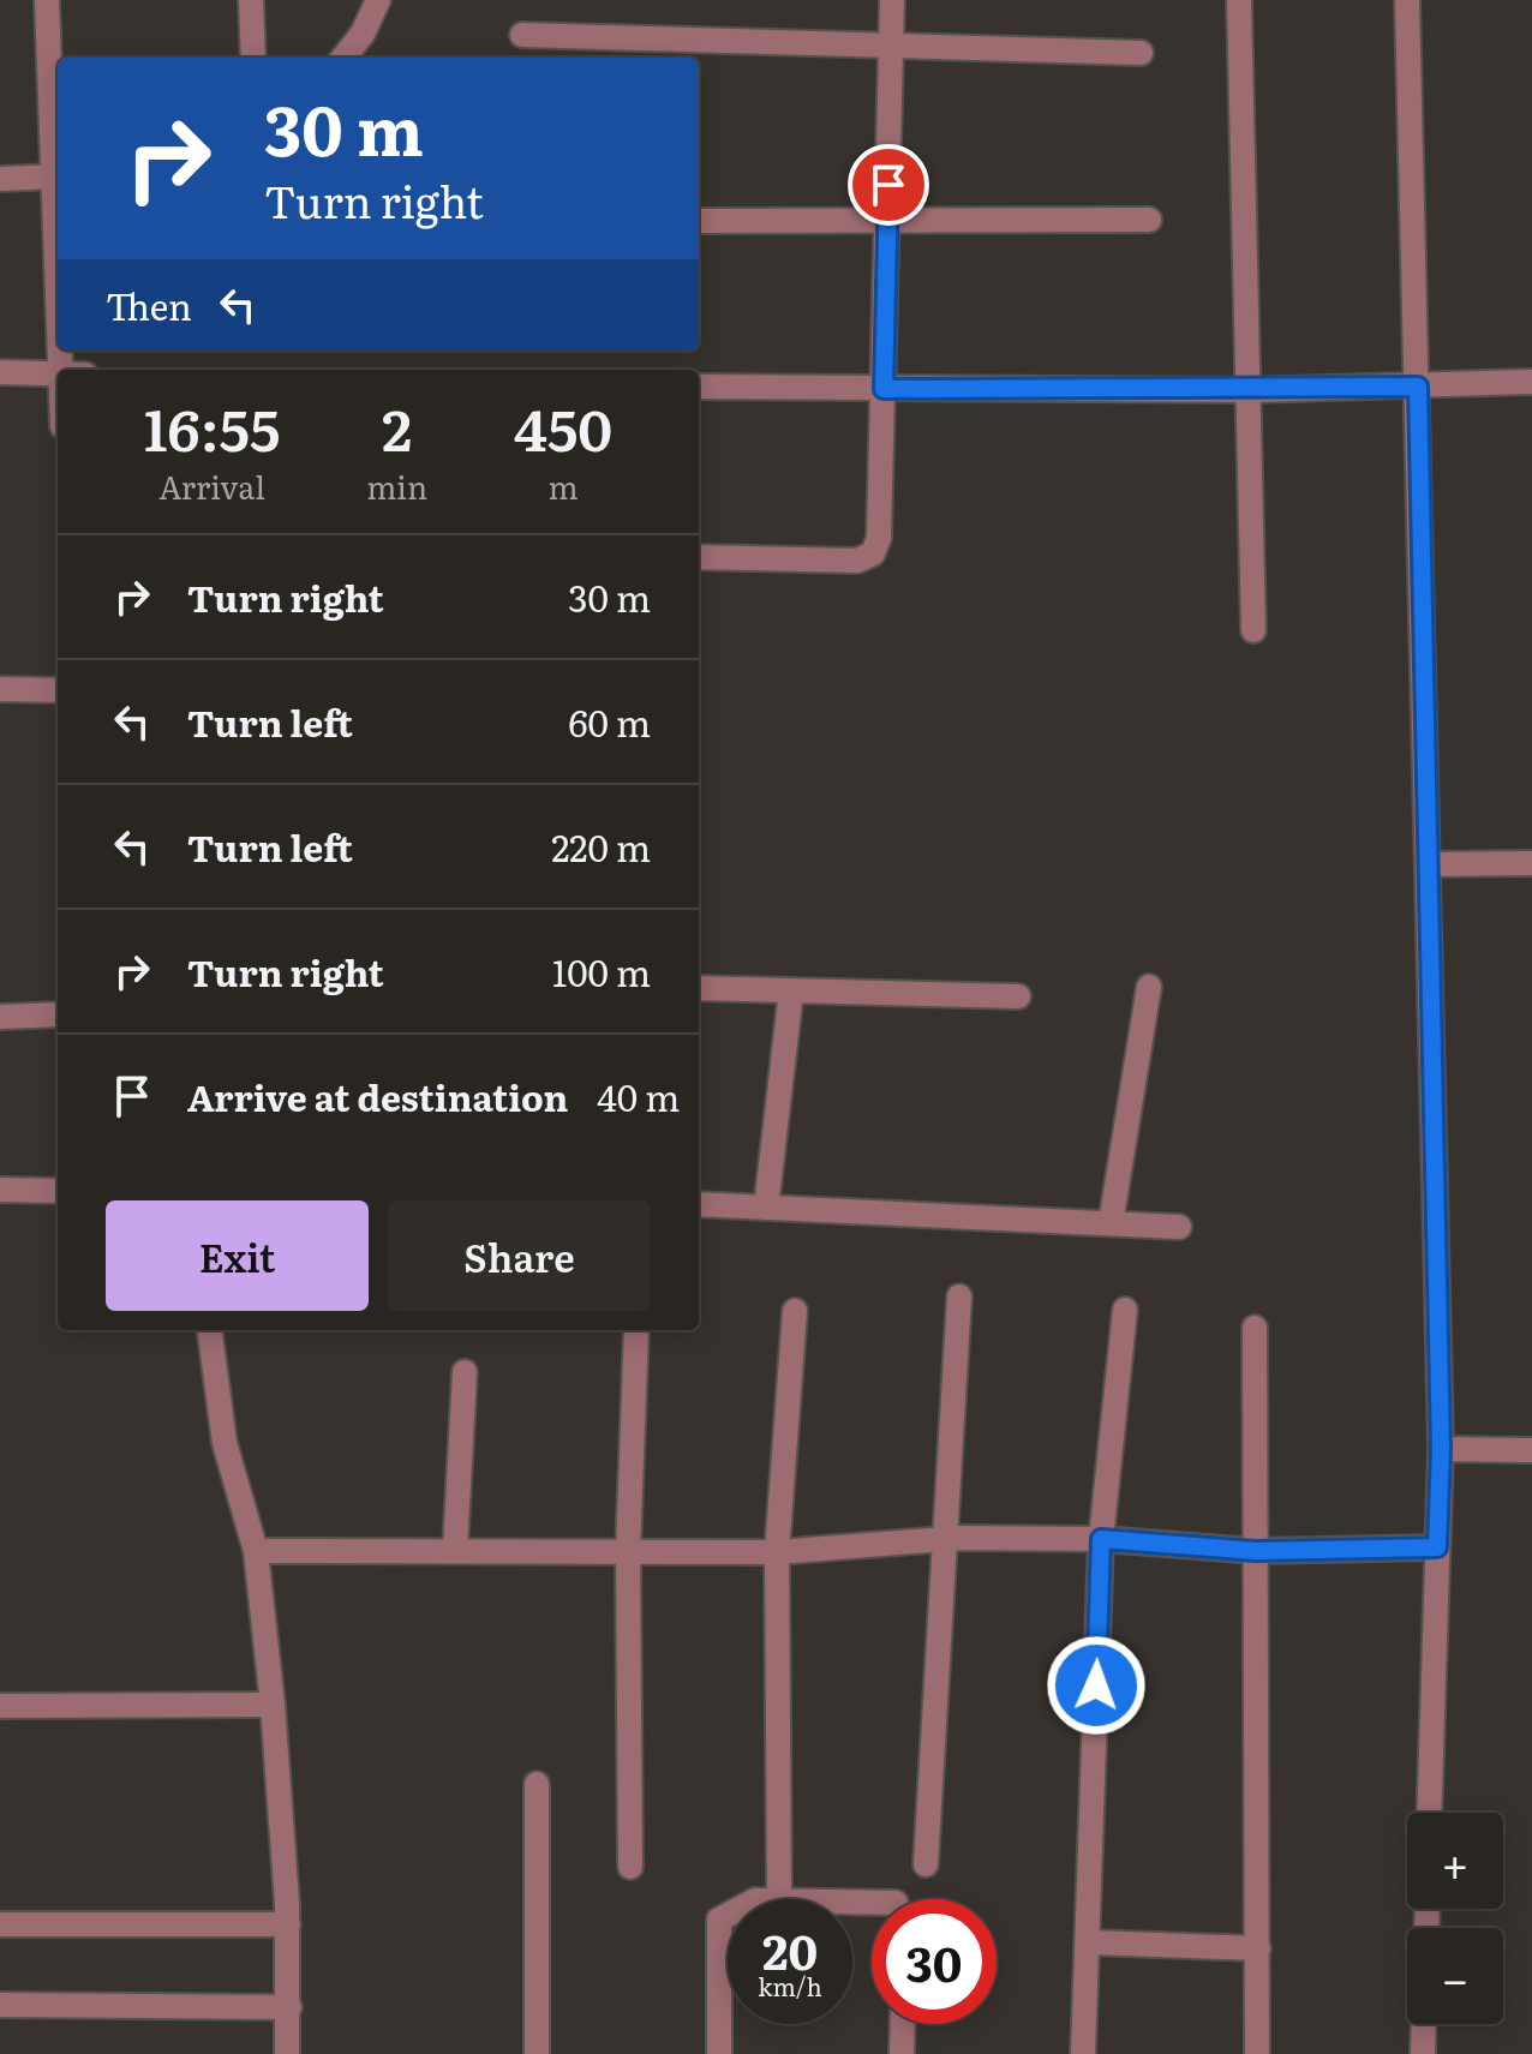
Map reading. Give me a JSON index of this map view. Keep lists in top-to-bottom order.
{
  "page": {
    "turn": ["30 m", "Turn right"],
    "then": "Then",
    "eta": [
      "16:55",
      "Arrival",
      "2",
      "min",
      "450",
      "m"
    ],
    "list": [
      {
        "name": "Turn right",
        "value": "30 m"
      },
      {
        "name": "Turn left",
        "value": "60 m"
      },
      {
        "name": "Turn left",
        "value": "220 m"
      },
      {
        "name": "Turn right",
        "value": "100 m"
      },
      {
        "name": "Arrive at destination",
        "value": "40 m"
      }
    ],
    "buttons": ["Exit", "Share"],
    "map_buttons": ["+", "−"],
    "speed": "20 km/h",
    "limit": "30"
  }
}
